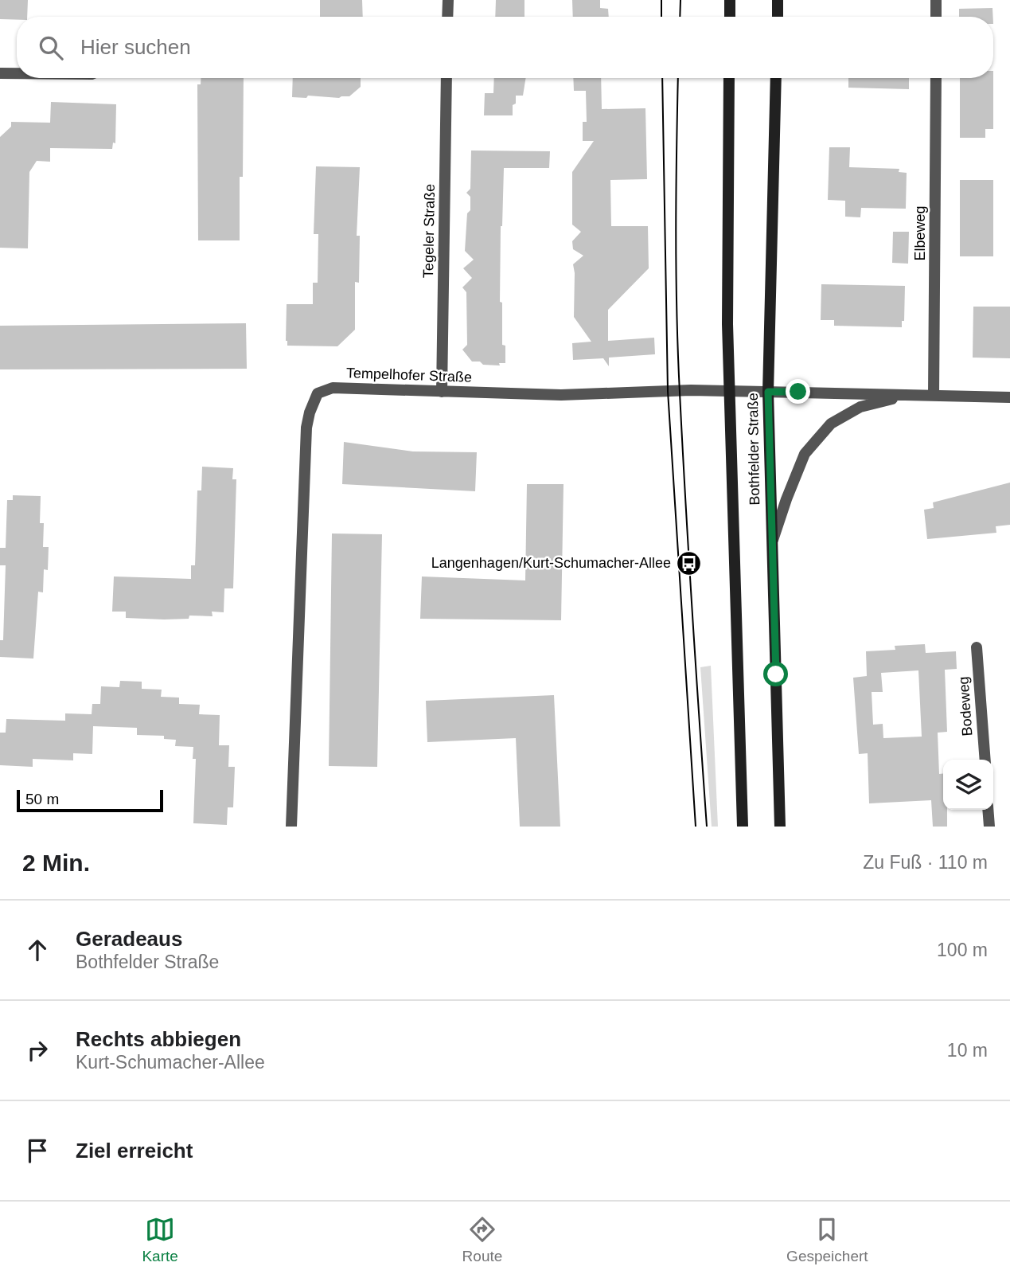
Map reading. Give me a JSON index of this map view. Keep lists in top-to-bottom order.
{
  "streets": {
    "main road": ["Bothfelder Straße"],
    "street": [
      "Tegeler Straße",
      "Elbeweg",
      "Tempelhofer Straße",
      "Bodeweg"
    ]
  },
  "crossings": [
    ["Tegeler Straße", "Tempelhofer Straße"],
    ["Elbeweg", "Tempelhofer Straße"],
    ["Tempelhofer Straße", "Bothfelder Straße"]
  ],
  "places": {
    "bus stop": ["Langenhagen/Kurt-Schumacher-Allee"]
  },
  "scale_bar": "50 m",
  "page": {
    "search": "Hier suchen",
    "scale": "50 m",
    "heading": ["2 Min.", "Zu Fuß · 110 m"],
    "list": [
      ["Geradeaus", "Bothfelder Straße", "100 m"],
      ["Rechts abbiegen", "Kurt-Schumacher-Allee", "10 m"],
      "Ziel erreicht"
    ],
    "nav": ["Karte", "Route", "Gespeichert"]
  }
}
